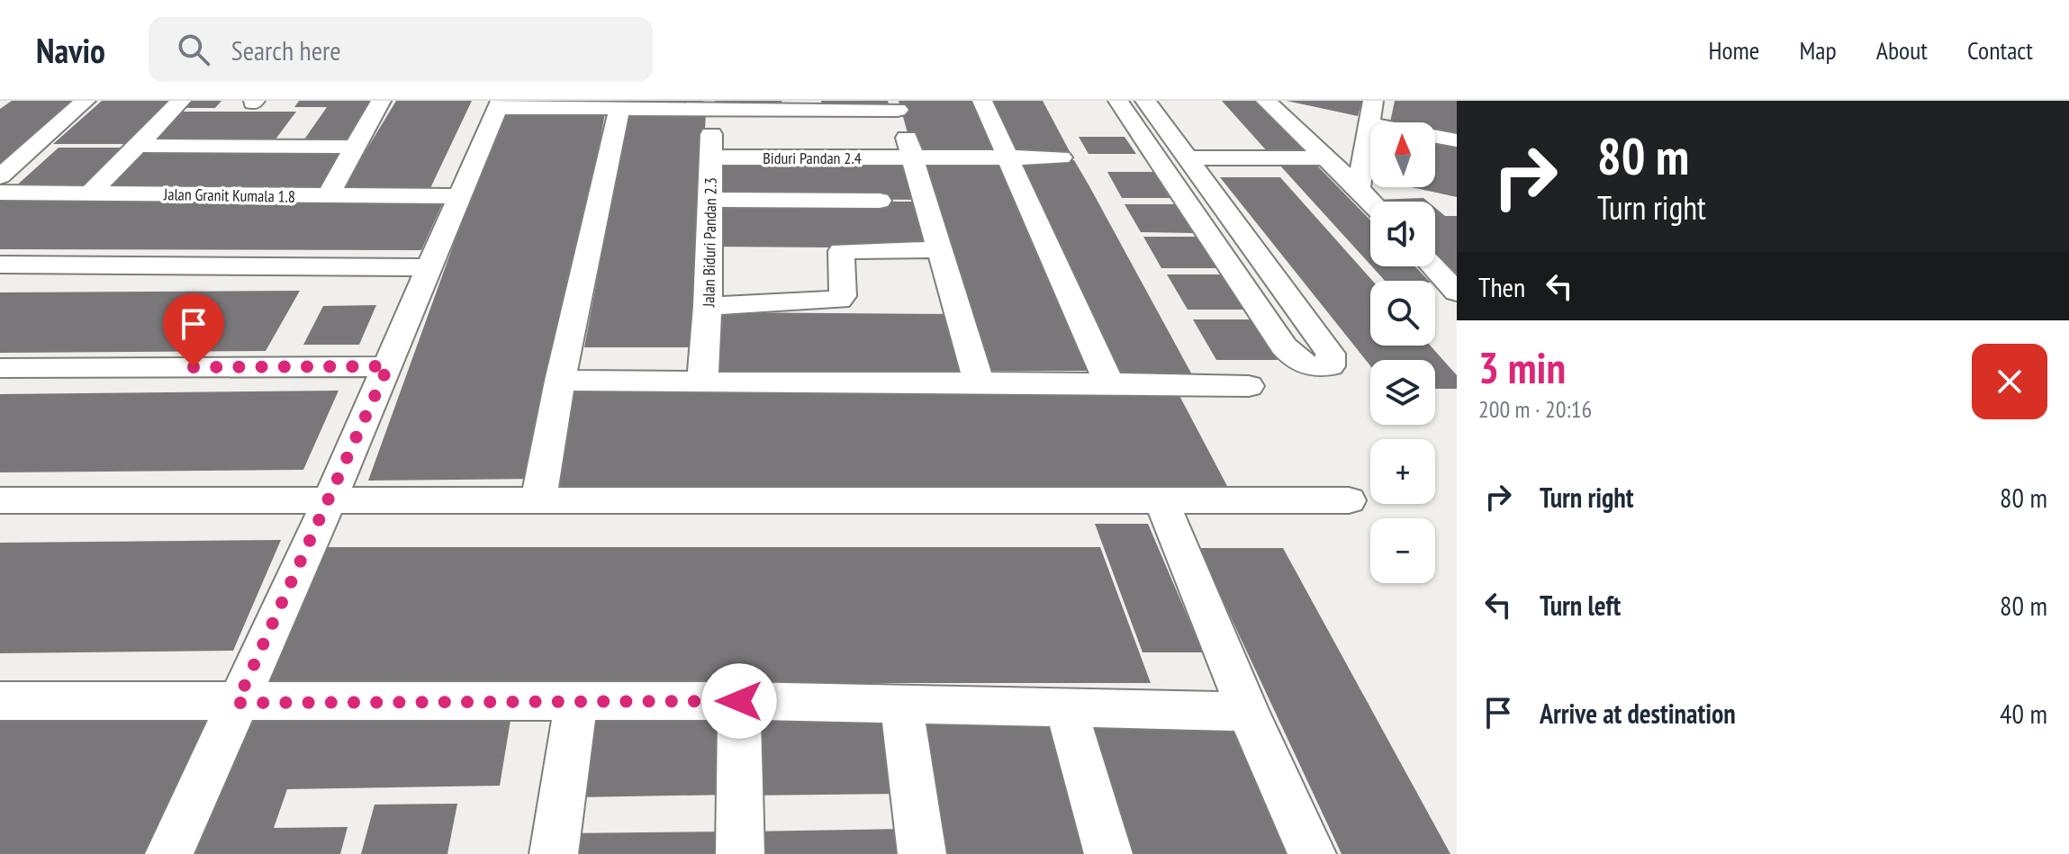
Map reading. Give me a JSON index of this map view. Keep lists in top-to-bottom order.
{
  "streets": {
    "street": ["Biduri Pandan 2.4", "Jalan Granit Kumala 1.8", "Jalan Biduri Pandan 2.3"]
  },
  "crossings": [
    ["Biduri Pandan 2.4", "Jalan Biduri Pandan 2.3"]
  ],
  "north": "top",
  "page": {
    "header": "Navio",
    "search": "Search here",
    "nav": [
      "Home",
      "Map",
      "About",
      "Contact"
    ],
    "turn": ["80 m", "Turn right"],
    "map_buttons": ["+", "−"],
    "then": "Then",
    "heading": ["3 min", "200 m · 20:16"],
    "list": [
      {
        "name": "Turn right",
        "value": "80 m"
      },
      {
        "name": "Turn left",
        "value": "80 m"
      },
      {
        "name": "Arrive at destination",
        "value": "40 m"
      }
    ]
  }
}
